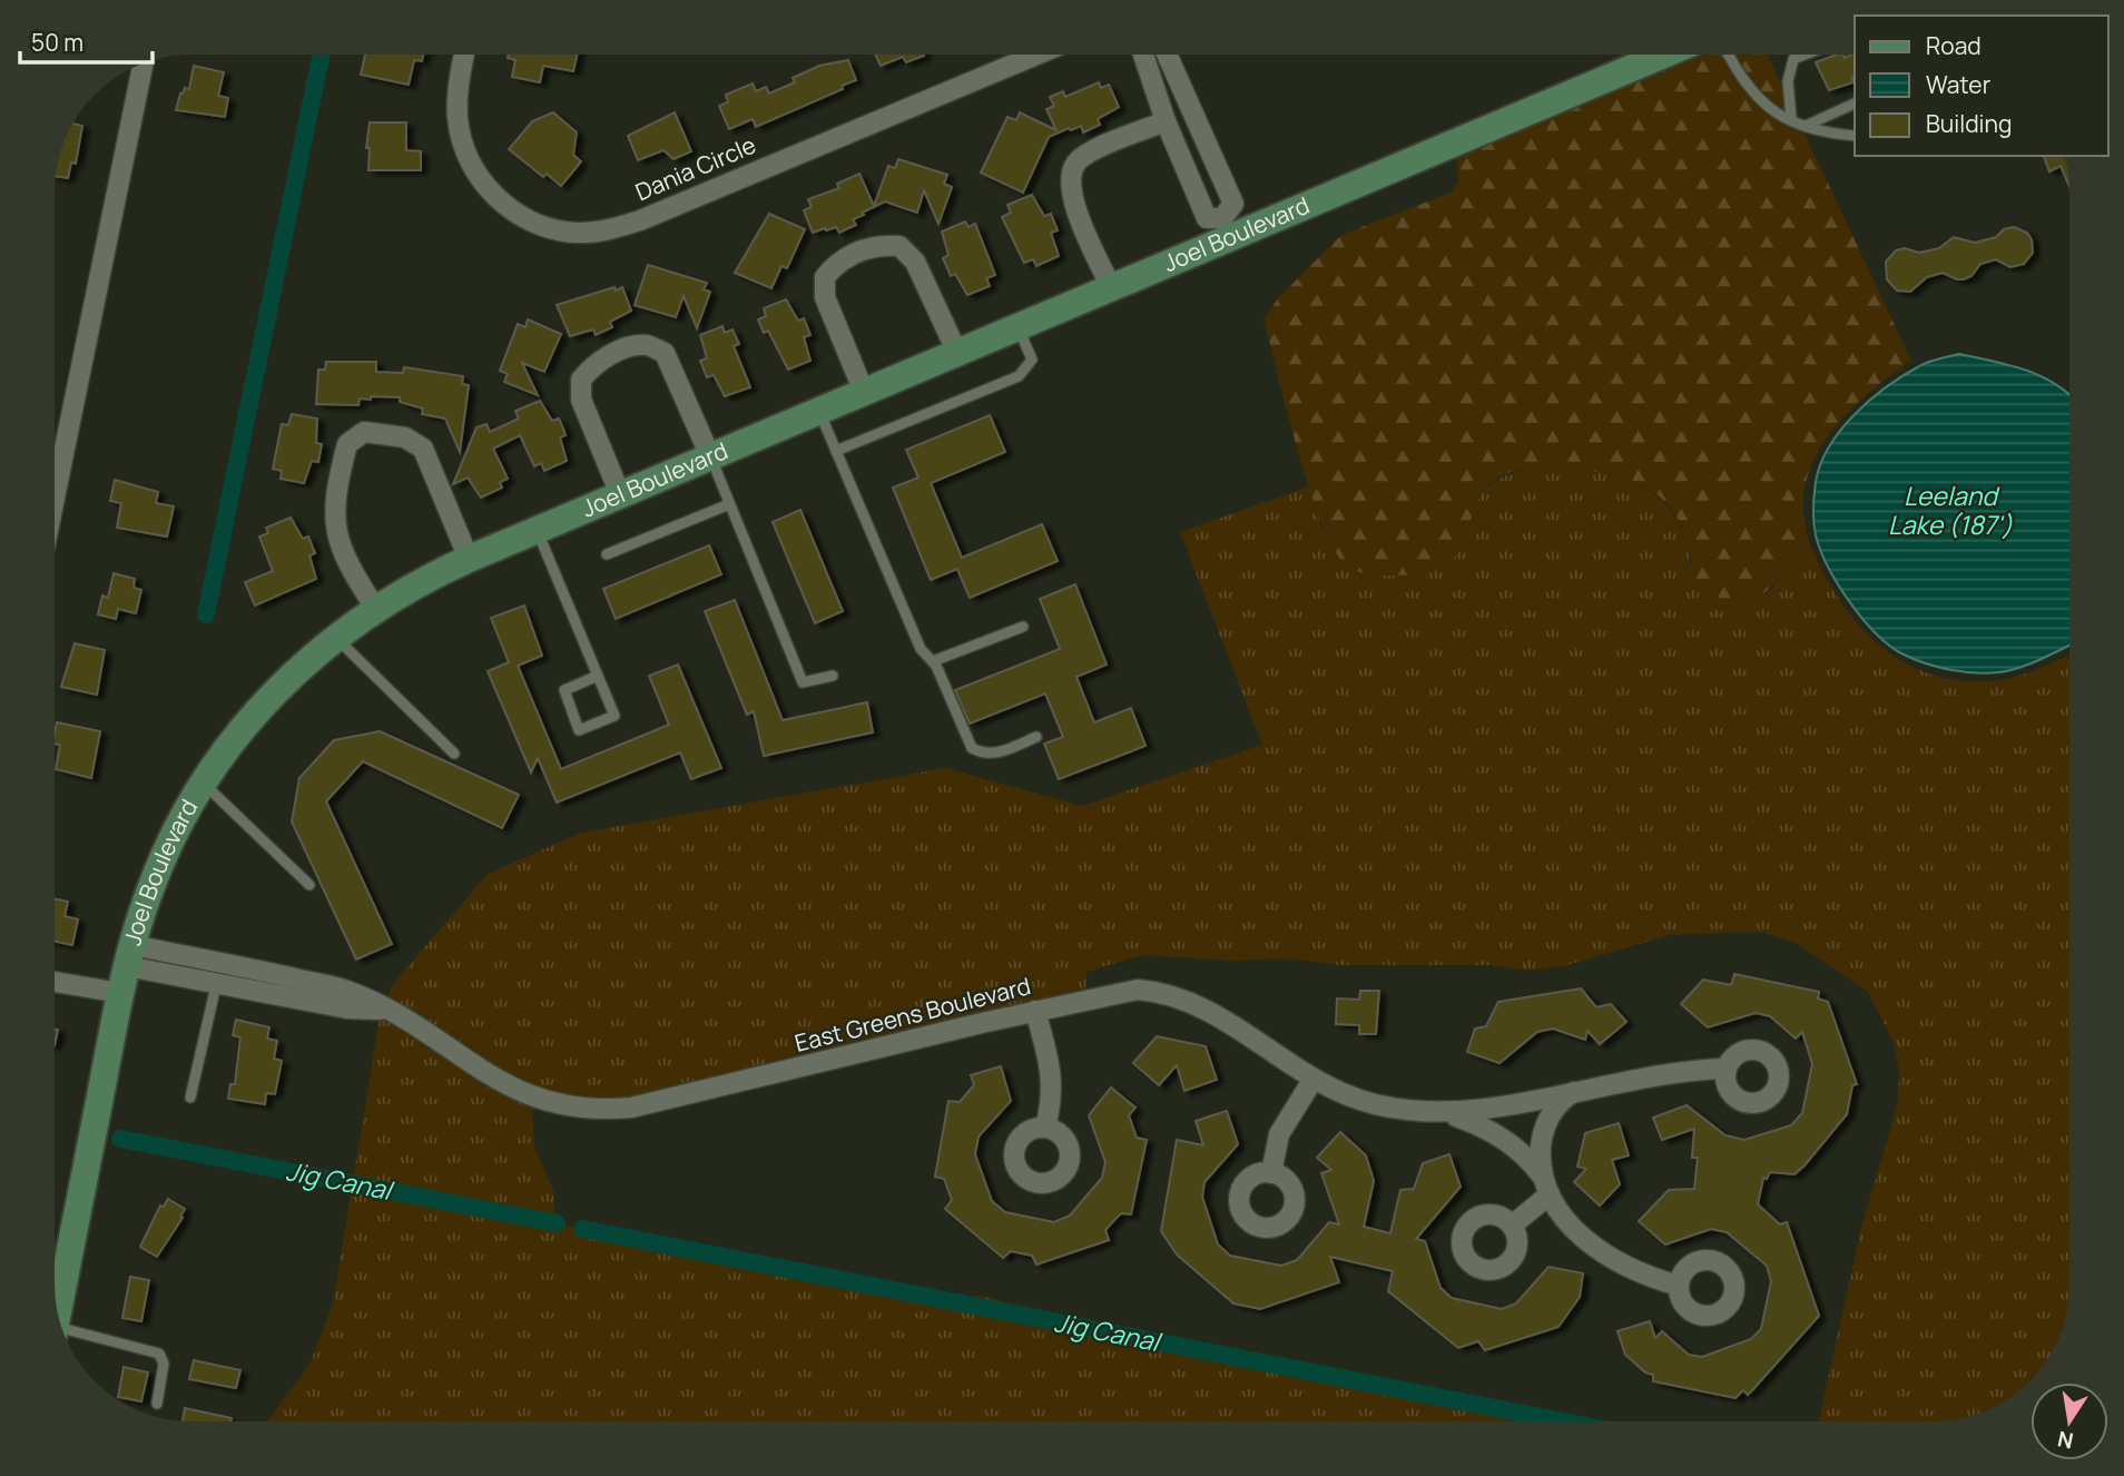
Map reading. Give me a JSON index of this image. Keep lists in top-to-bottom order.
{
  "streets": {
    "main road": ["Joel Boulevard"],
    "street": ["Dania Circle", "East Greens Boulevard"]
  },
  "crossings": [
    ["Joel Boulevard", "East Greens Boulevard"]
  ],
  "water": ["Leeland Lake (187')", "Jig Canal"],
  "legend": ["Road", "Water", "Building"],
  "scale_bar": "50 m",
  "north": "bottom"
}
